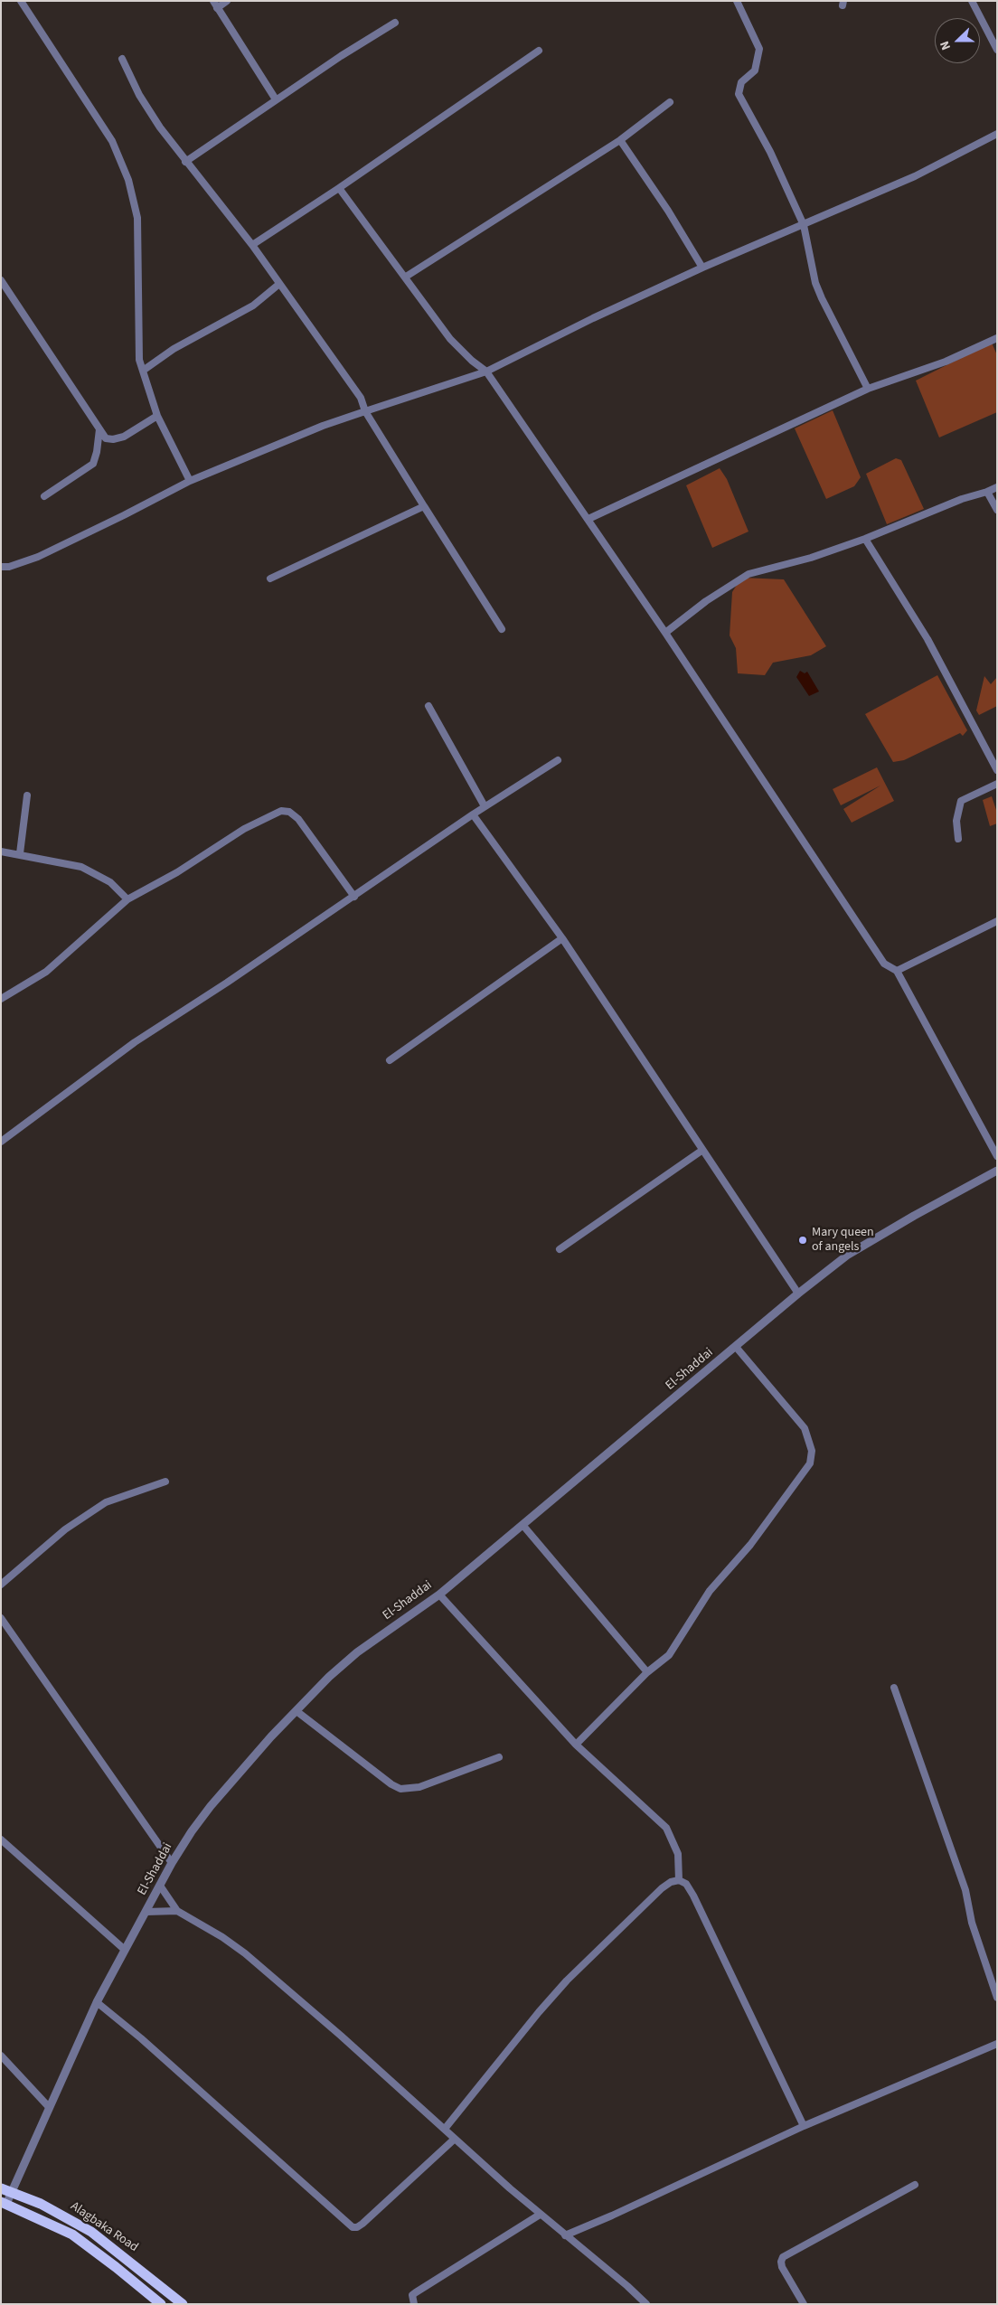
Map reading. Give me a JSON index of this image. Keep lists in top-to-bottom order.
{
  "streets": {
    "main road": ["Alagbaka Road"],
    "street": ["El-Shaddai"]
  },
  "crossings": [
    ["El-Shaddai", "Alagbaka Road"]
  ],
  "places": ["Mary queen of angels"],
  "north": "left"
}
